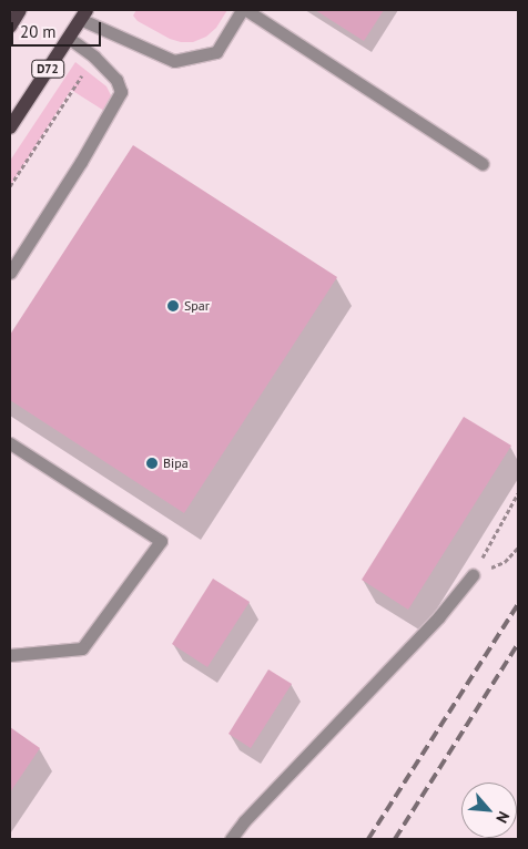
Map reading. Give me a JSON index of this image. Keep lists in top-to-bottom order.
{
  "streets": {
    "main road": ["D72"]
  },
  "places": ["Spar", "Bipa"],
  "scale_bar": "20 m",
  "north": "bottom right"
}
